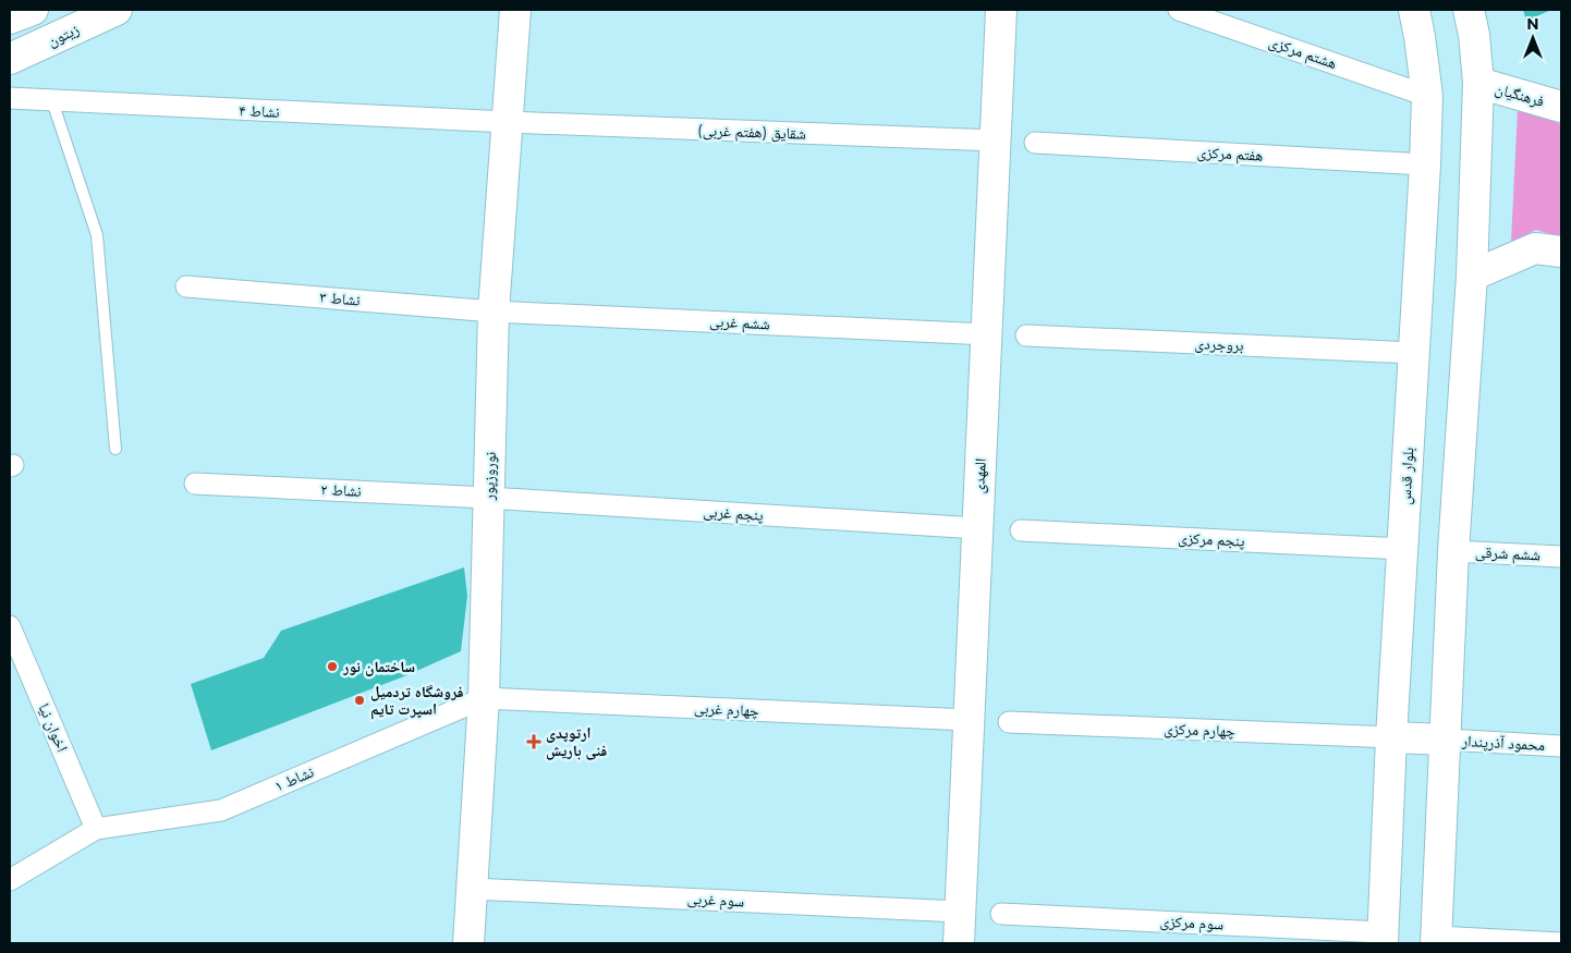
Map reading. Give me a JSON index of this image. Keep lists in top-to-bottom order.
{
  "streets": {
    "street": [
      "زیتون",
      "هشتم مرکزی",
      "فرهنگیان",
      "نشاط ۴",
      "شقایق (هفتم غربی)",
      "هفتم مرکزی",
      "نشاط ۳",
      "ششم غربی",
      "بروجردی",
      "نوروزپور",
      "المهدی",
      "بلوار قدس",
      "نشاط ۲",
      "پنجم غربی",
      "پنجم مرکزی",
      "ششم شرقی",
      "چهارم غربی",
      "اخوان نیا",
      "چهارم مرکزی",
      "محمود آذرپندار",
      "نشاط ۱",
      "سوم غربی",
      "سوم مرکزی"
    ]
  },
  "crossings": [
    ["هشتم مرکزی", "بلوار قدس"],
    ["نشاط ۴", "شقایق (هفتم غربی)"],
    ["نشاط ۴", "نوروزپور"],
    ["شقایق (هفتم غربی)", "نوروزپور"],
    ["شقایق (هفتم غربی)", "المهدی"],
    ["هفتم مرکزی", "بلوار قدس"],
    ["نشاط ۳", "ششم غربی"],
    ["نشاط ۳", "نوروزپور"],
    ["ششم غربی", "نوروزپور"],
    ["ششم غربی", "المهدی"],
    ["بروجردی", "بلوار قدس"],
    ["نوروزپور", "نشاط ۲"],
    ["نوروزپور", "پنجم غربی"],
    ["نوروزپور", "چهارم غربی"],
    ["نوروزپور", "نشاط ۱"],
    ["نوروزپور", "سوم غربی"],
    ["المهدی", "پنجم غربی"],
    ["المهدی", "چهارم غربی"],
    ["المهدی", "سوم غربی"],
    ["بلوار قدس", "پنجم مرکزی"],
    ["بلوار قدس", "چهارم مرکزی"],
    ["بلوار قدس", "سوم مرکزی"],
    ["نشاط ۲", "پنجم غربی"],
    ["چهارم غربی", "نشاط ۱"],
    ["اخوان نیا", "نشاط ۱"]
  ],
  "places": {
    "other": ["ساختمان نور", "فروشگاه تردمیل اسپرت تایم"],
    "health": ["ارتوپدی فنی باریش"]
  },
  "north": "top"
}
